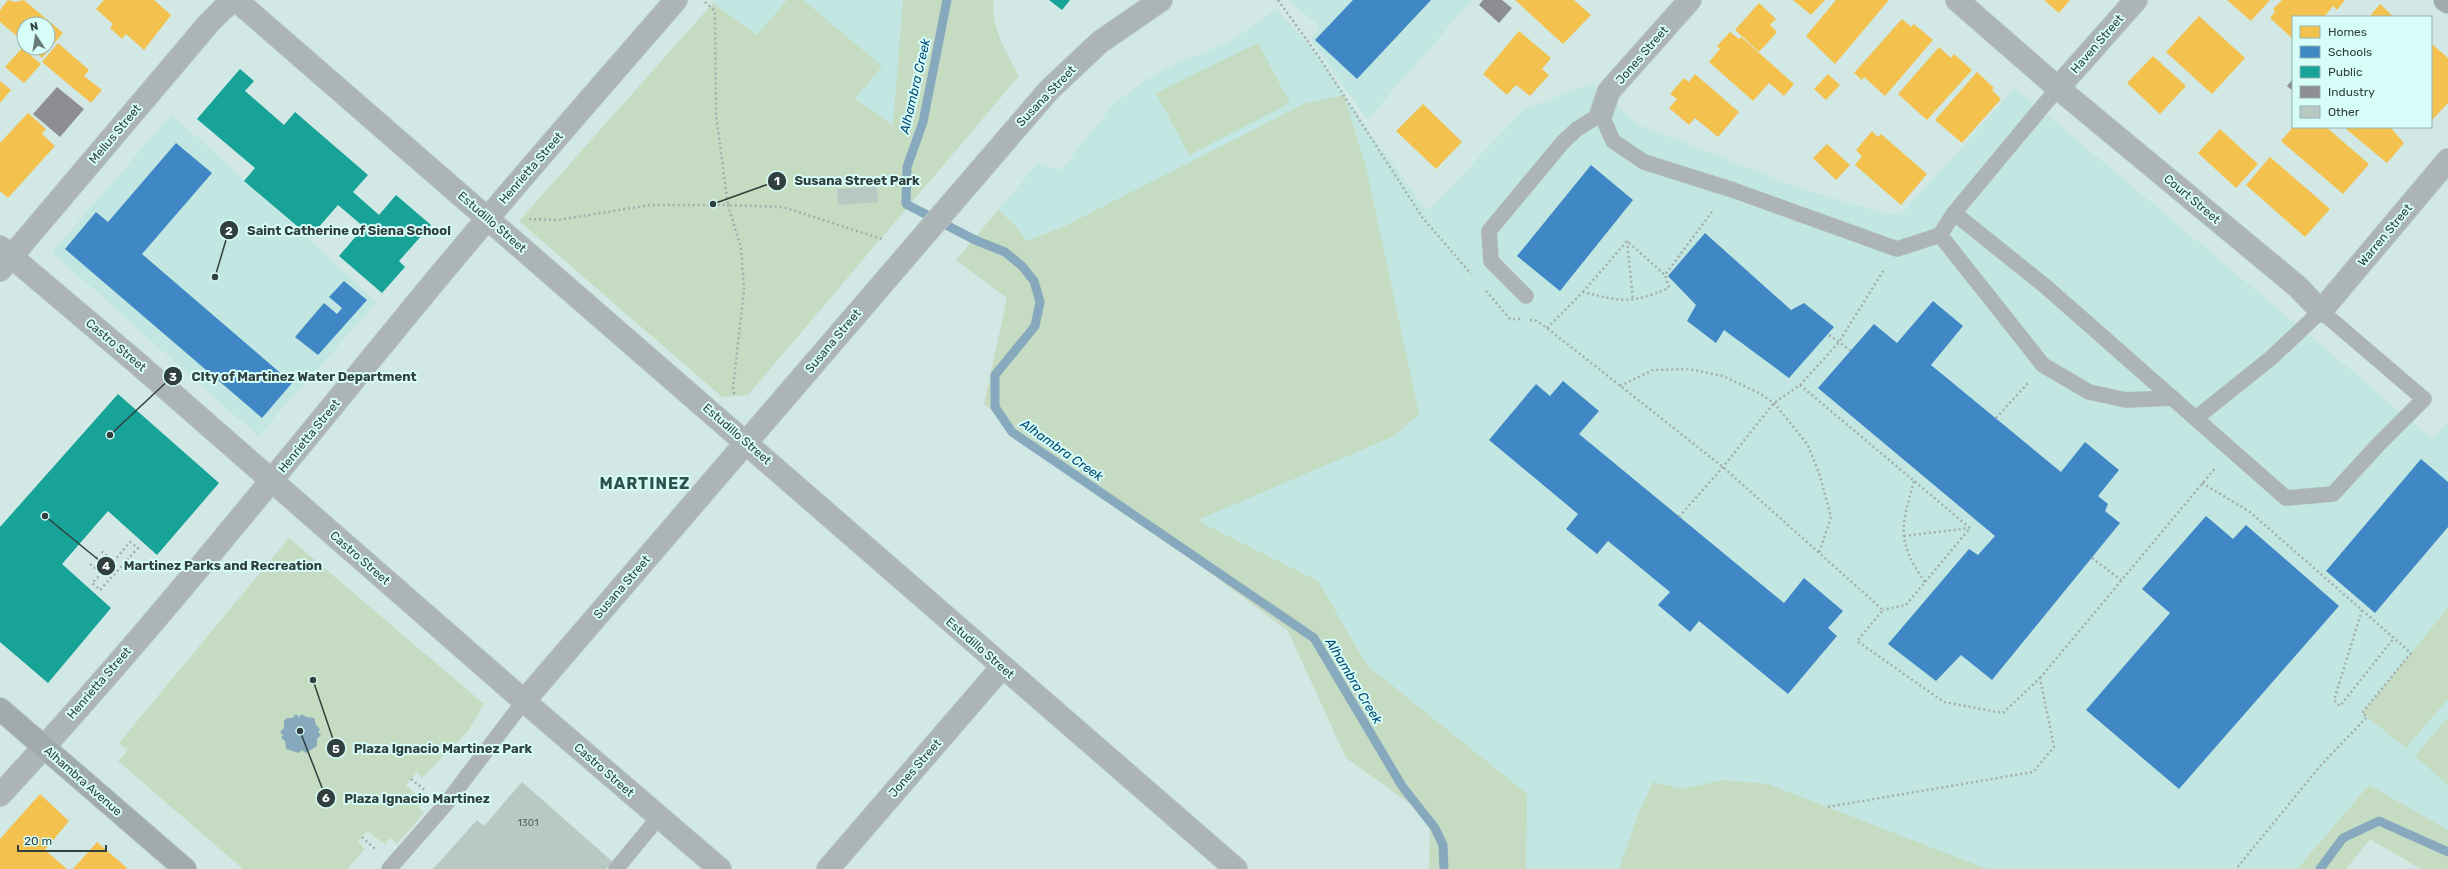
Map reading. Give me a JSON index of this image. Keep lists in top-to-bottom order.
{
  "streets": {
    "main road": ["Alhambra Avenue"],
    "street": [
      "Haven Street",
      "Jones Street",
      "Susana Street",
      "Mellus Street",
      "Henrietta Street",
      "Court Street",
      "Estudillo Street",
      "Warren Street",
      "Castro Street"
    ]
  },
  "crossings": [
    ["Haven Street", "Court Street"],
    ["Jones Street", "Estudillo Street"],
    ["Susana Street", "Estudillo Street"],
    ["Susana Street", "Castro Street"],
    ["Mellus Street", "Castro Street"],
    ["Henrietta Street", "Estudillo Street"],
    ["Henrietta Street", "Castro Street"],
    ["Henrietta Street", "Alhambra Avenue"],
    ["Court Street", "Warren Street"]
  ],
  "districts": ["MARTINEZ"],
  "water": ["Alhambra Creek"],
  "places": [
    "Susana Street Park",
    "Saint Catherine of Siena School",
    "CIty of Martinez Water Department",
    "Martinez Parks and Recreation",
    "Plaza Ignacio Martinez Park",
    "Plaza Ignacio Martinez"
  ],
  "house_numbers": ["1301"],
  "legend": [
    "Homes",
    "Schools",
    "Public",
    "Industry",
    "Other"
  ],
  "scale_bar": "20 m",
  "north": "top"
}
